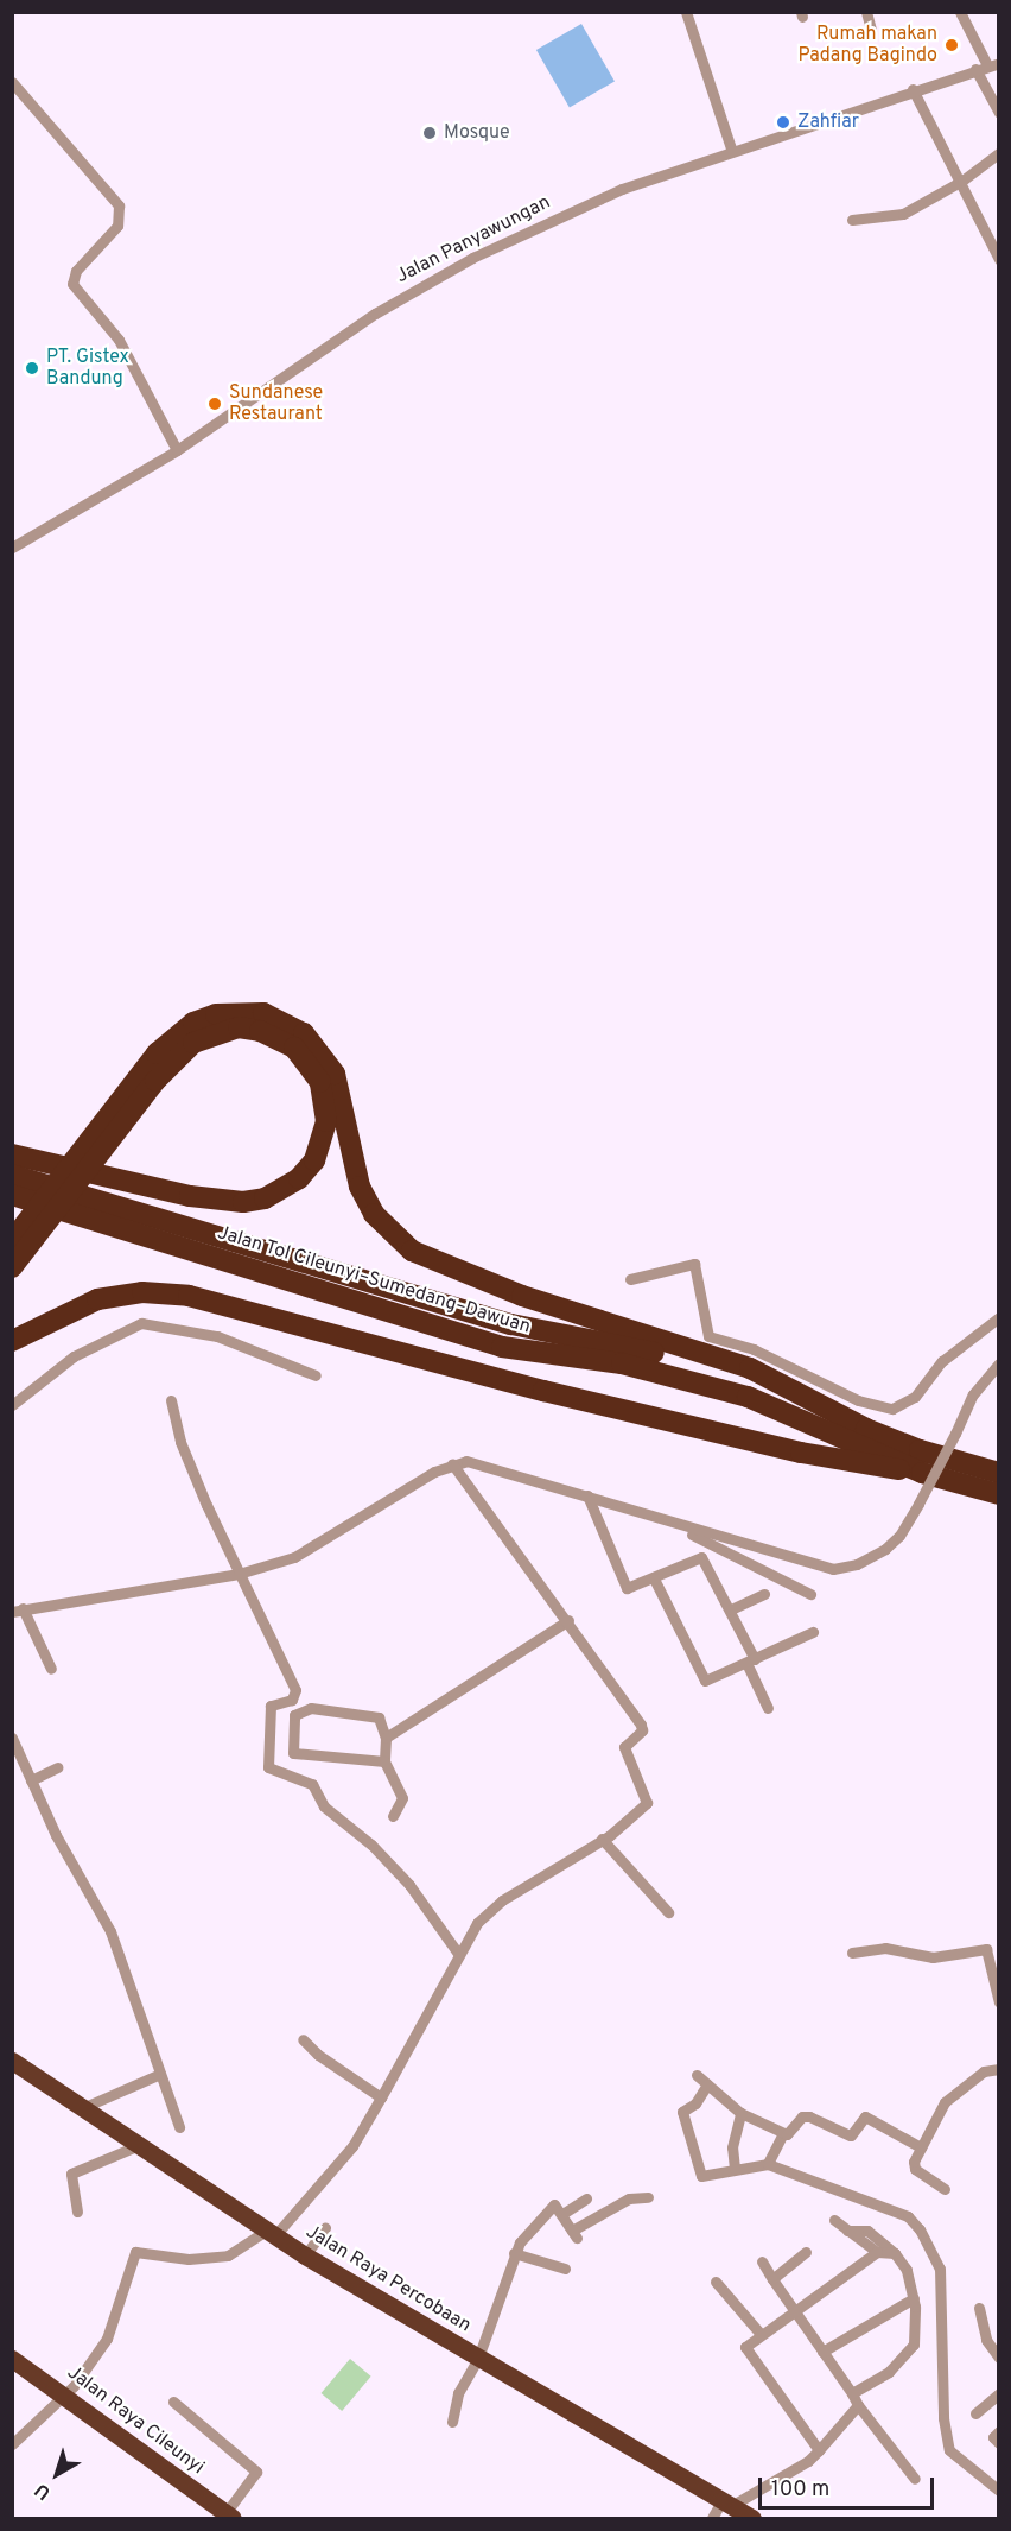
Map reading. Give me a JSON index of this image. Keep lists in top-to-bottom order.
{
  "streets": {
    "highway": ["Jalan Tol Cileunyi–Sumedang–Dawuan", "Jalan Raya Percobaan", "Jalan Raya Cileunyi"],
    "street": ["Jalan Panyawungan"]
  },
  "places": [
    "Rumah makan Padang Bagindo",
    "Zahfiar",
    "Mosque",
    "PT. Gistex Bandung",
    "Sundanese Restaurant"
  ],
  "scale_bar": "100 m",
  "north": "bottom left"
}
